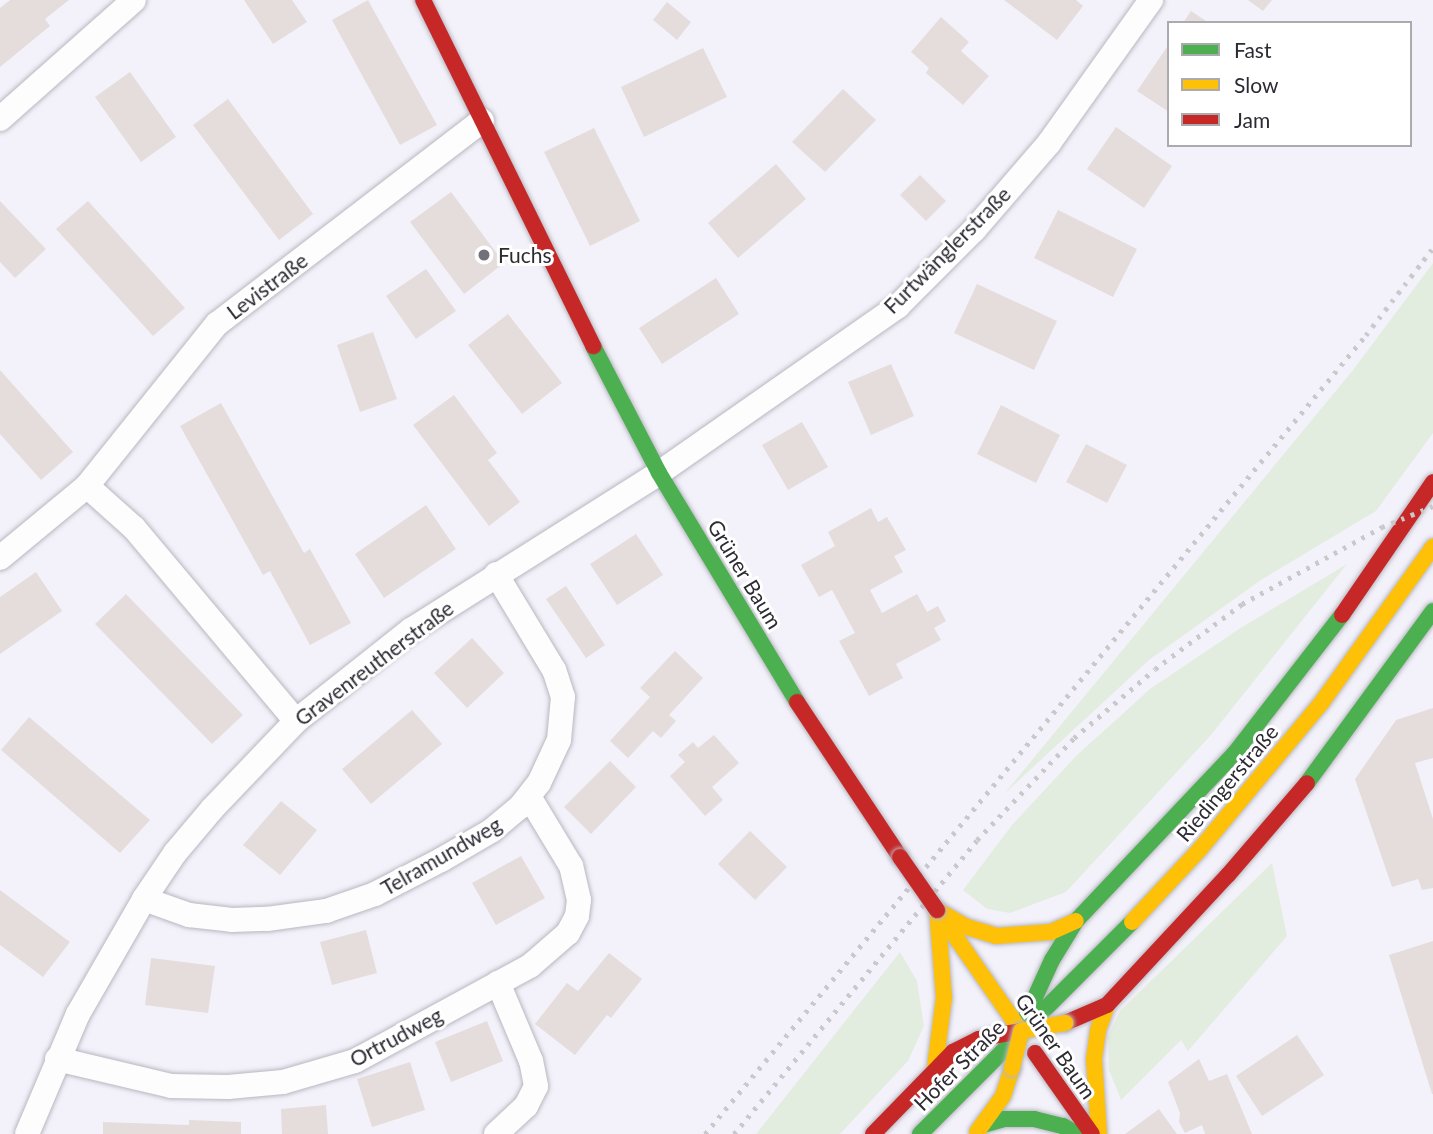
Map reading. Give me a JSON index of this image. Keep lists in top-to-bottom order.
{
  "streets": {
    "main road": ["Grüner Baum", "Riedingerstraße", "Hofer Straße"],
    "street": [
      "Furtwänglerstraße",
      "Levistraße",
      "Gravenreutherstraße",
      "Telramundweg",
      "Ortrudweg"
    ]
  },
  "crossings": [
    ["Furtwänglerstraße", "Grüner Baum"],
    ["Furtwänglerstraße", "Gravenreutherstraße"],
    ["Levistraße", "Grüner Baum"],
    ["Grüner Baum", "Gravenreutherstraße"],
    ["Grüner Baum", "Riedingerstraße"],
    ["Grüner Baum", "Hofer Straße"],
    ["Gravenreutherstraße", "Telramundweg"],
    ["Gravenreutherstraße", "Ortrudweg"],
    ["Riedingerstraße", "Hofer Straße"],
    ["Telramundweg", "Ortrudweg"]
  ],
  "places": ["Fuchs"],
  "legend": ["Fast", "Slow", "Jam"]
}
